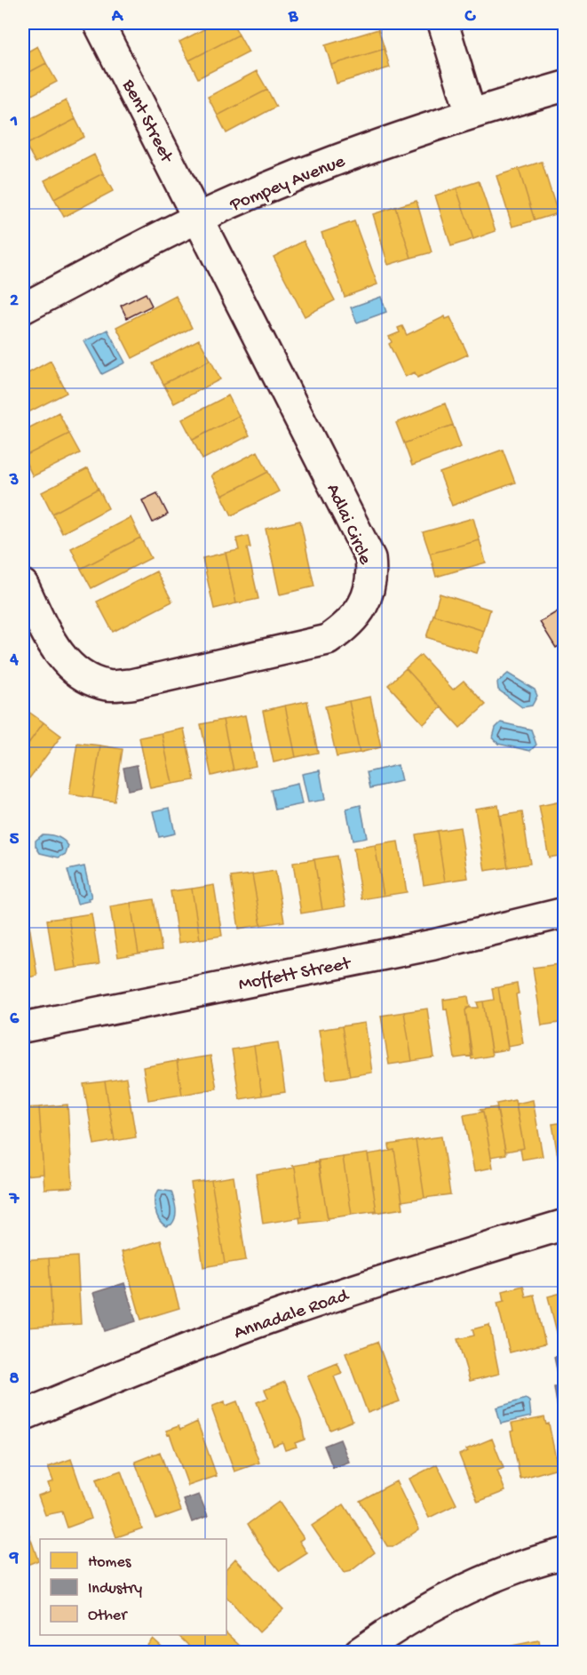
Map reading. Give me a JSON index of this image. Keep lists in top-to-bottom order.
{
  "streets": {
    "street": [
      "Bent Street",
      "Pompey Avenue",
      "Adlai Circle",
      "Moffett Street",
      "Annadale Road"
    ]
  },
  "crossings": [
    ["Bent Street", "Pompey Avenue"],
    ["Bent Street", "Adlai Circle"],
    ["Pompey Avenue", "Adlai Circle"]
  ],
  "legend": ["Homes", "Industry", "Other"],
  "grid": {
    "columns": ["A", "B", "C"],
    "rows": [
      "1",
      "2",
      "3",
      "4",
      "5",
      "6",
      "7",
      "8",
      "9"
    ]
  }
}
